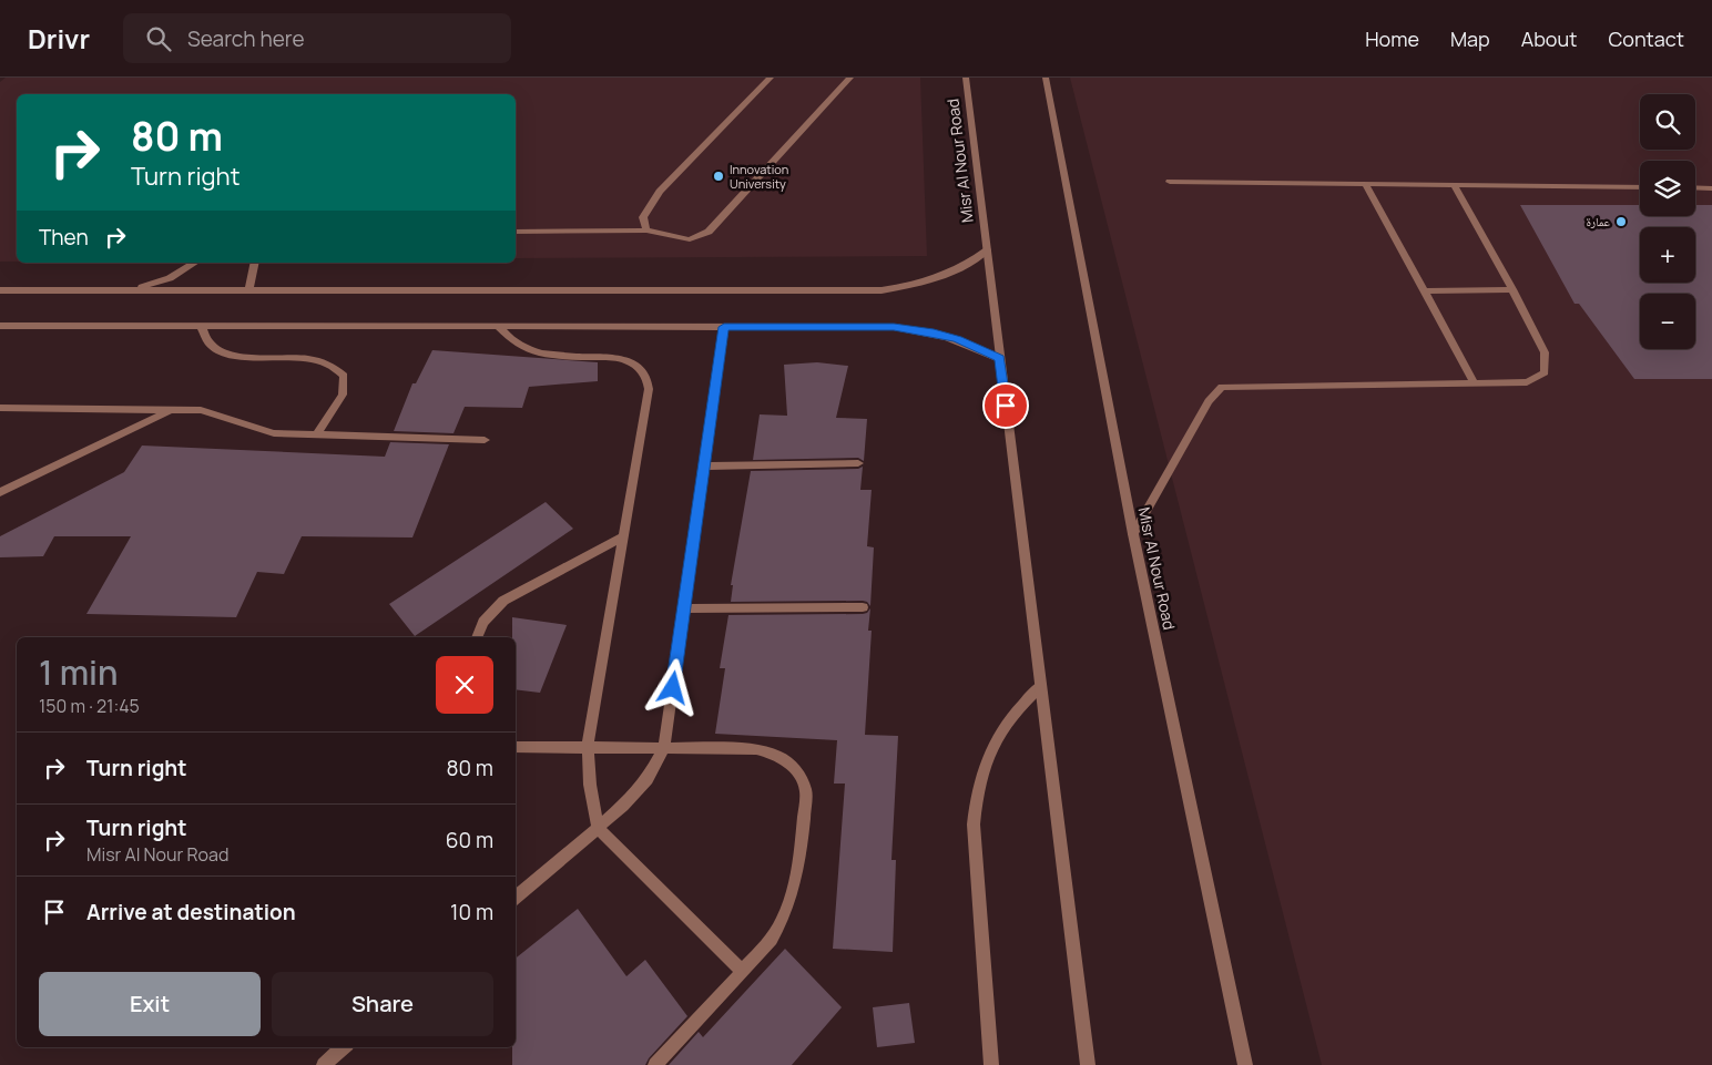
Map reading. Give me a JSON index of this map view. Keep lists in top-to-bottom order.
{
  "streets": {
    "street": ["Misr Al Nour Road"]
  },
  "places": ["Innovation University", "عمارة"],
  "page": {
    "header": "Drivr",
    "search": "Search here",
    "nav": [
      "Home",
      "Map",
      "About",
      "Contact"
    ],
    "map_buttons": ["+", "−"],
    "turn": ["80 m", "Turn right"],
    "then": "Then",
    "heading": ["1 min", "150 m · 21:45"],
    "list": [
      {
        "name": "Turn right",
        "value": "80 m"
      },
      {
        "name": "Turn right",
        "note": "Misr Al Nour Road",
        "value": "60 m"
      },
      {
        "name": "Arrive at destination",
        "value": "10 m"
      }
    ],
    "buttons": ["Exit", "Share"]
  }
}
